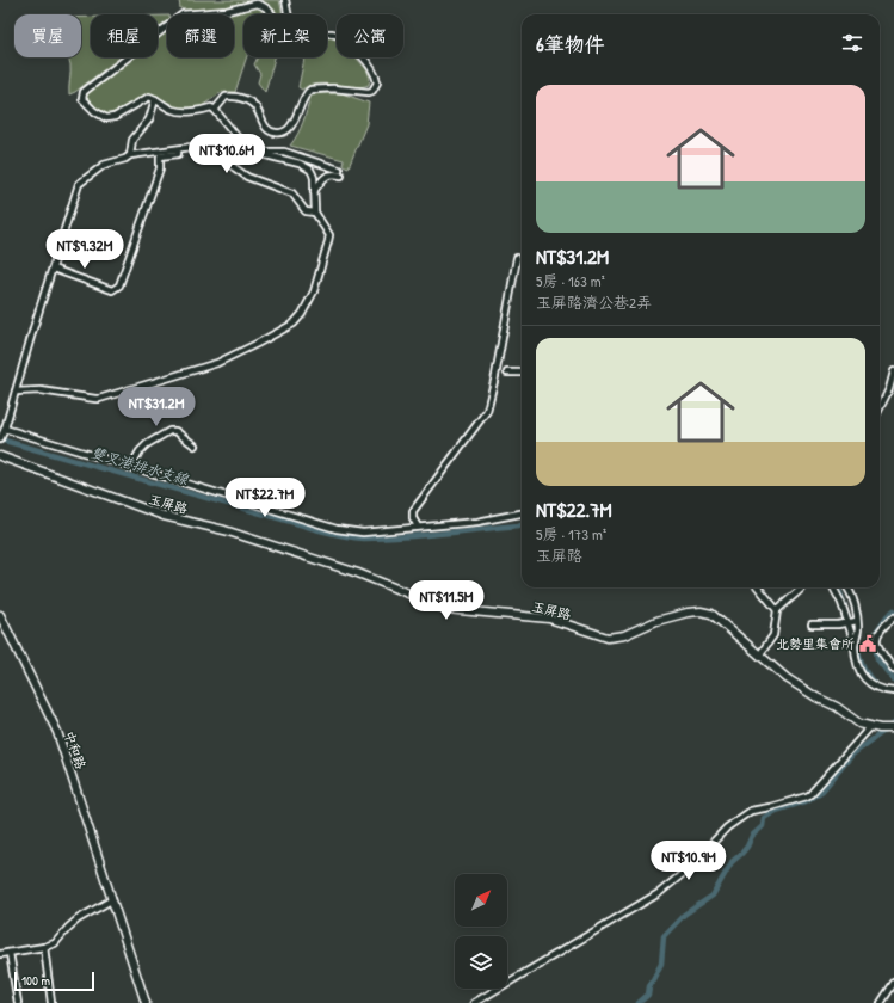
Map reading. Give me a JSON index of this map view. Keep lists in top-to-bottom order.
{
  "streets": {
    "street": ["玉屏路", "中和路"]
  },
  "water": ["雙叉港排水支線"],
  "places": {
    "public building": ["北勢里集會所"]
  },
  "scale_bar": "100 m",
  "north": "top right",
  "page": {
    "chip": [
      "買屋",
      "租屋",
      "篩選",
      "新上架",
      "公寓"
    ],
    "heading": "6筆物件",
    "list": [
      {
        "name": "NT$31.2M",
        "note": "5房 · 163 m² · 玉屏路濟公巷2弄"
      },
      {
        "name": "NT$22.7M",
        "note": "5房 · 173 m² · 玉屏路"
      }
    ],
    "price": [
      "NT$10.6M",
      "NT$9.32M",
      "NT$31.2M",
      "NT$22.7M",
      "NT$11.5M",
      "NT$10.9M"
    ],
    "scale": "100 m"
  }
}
